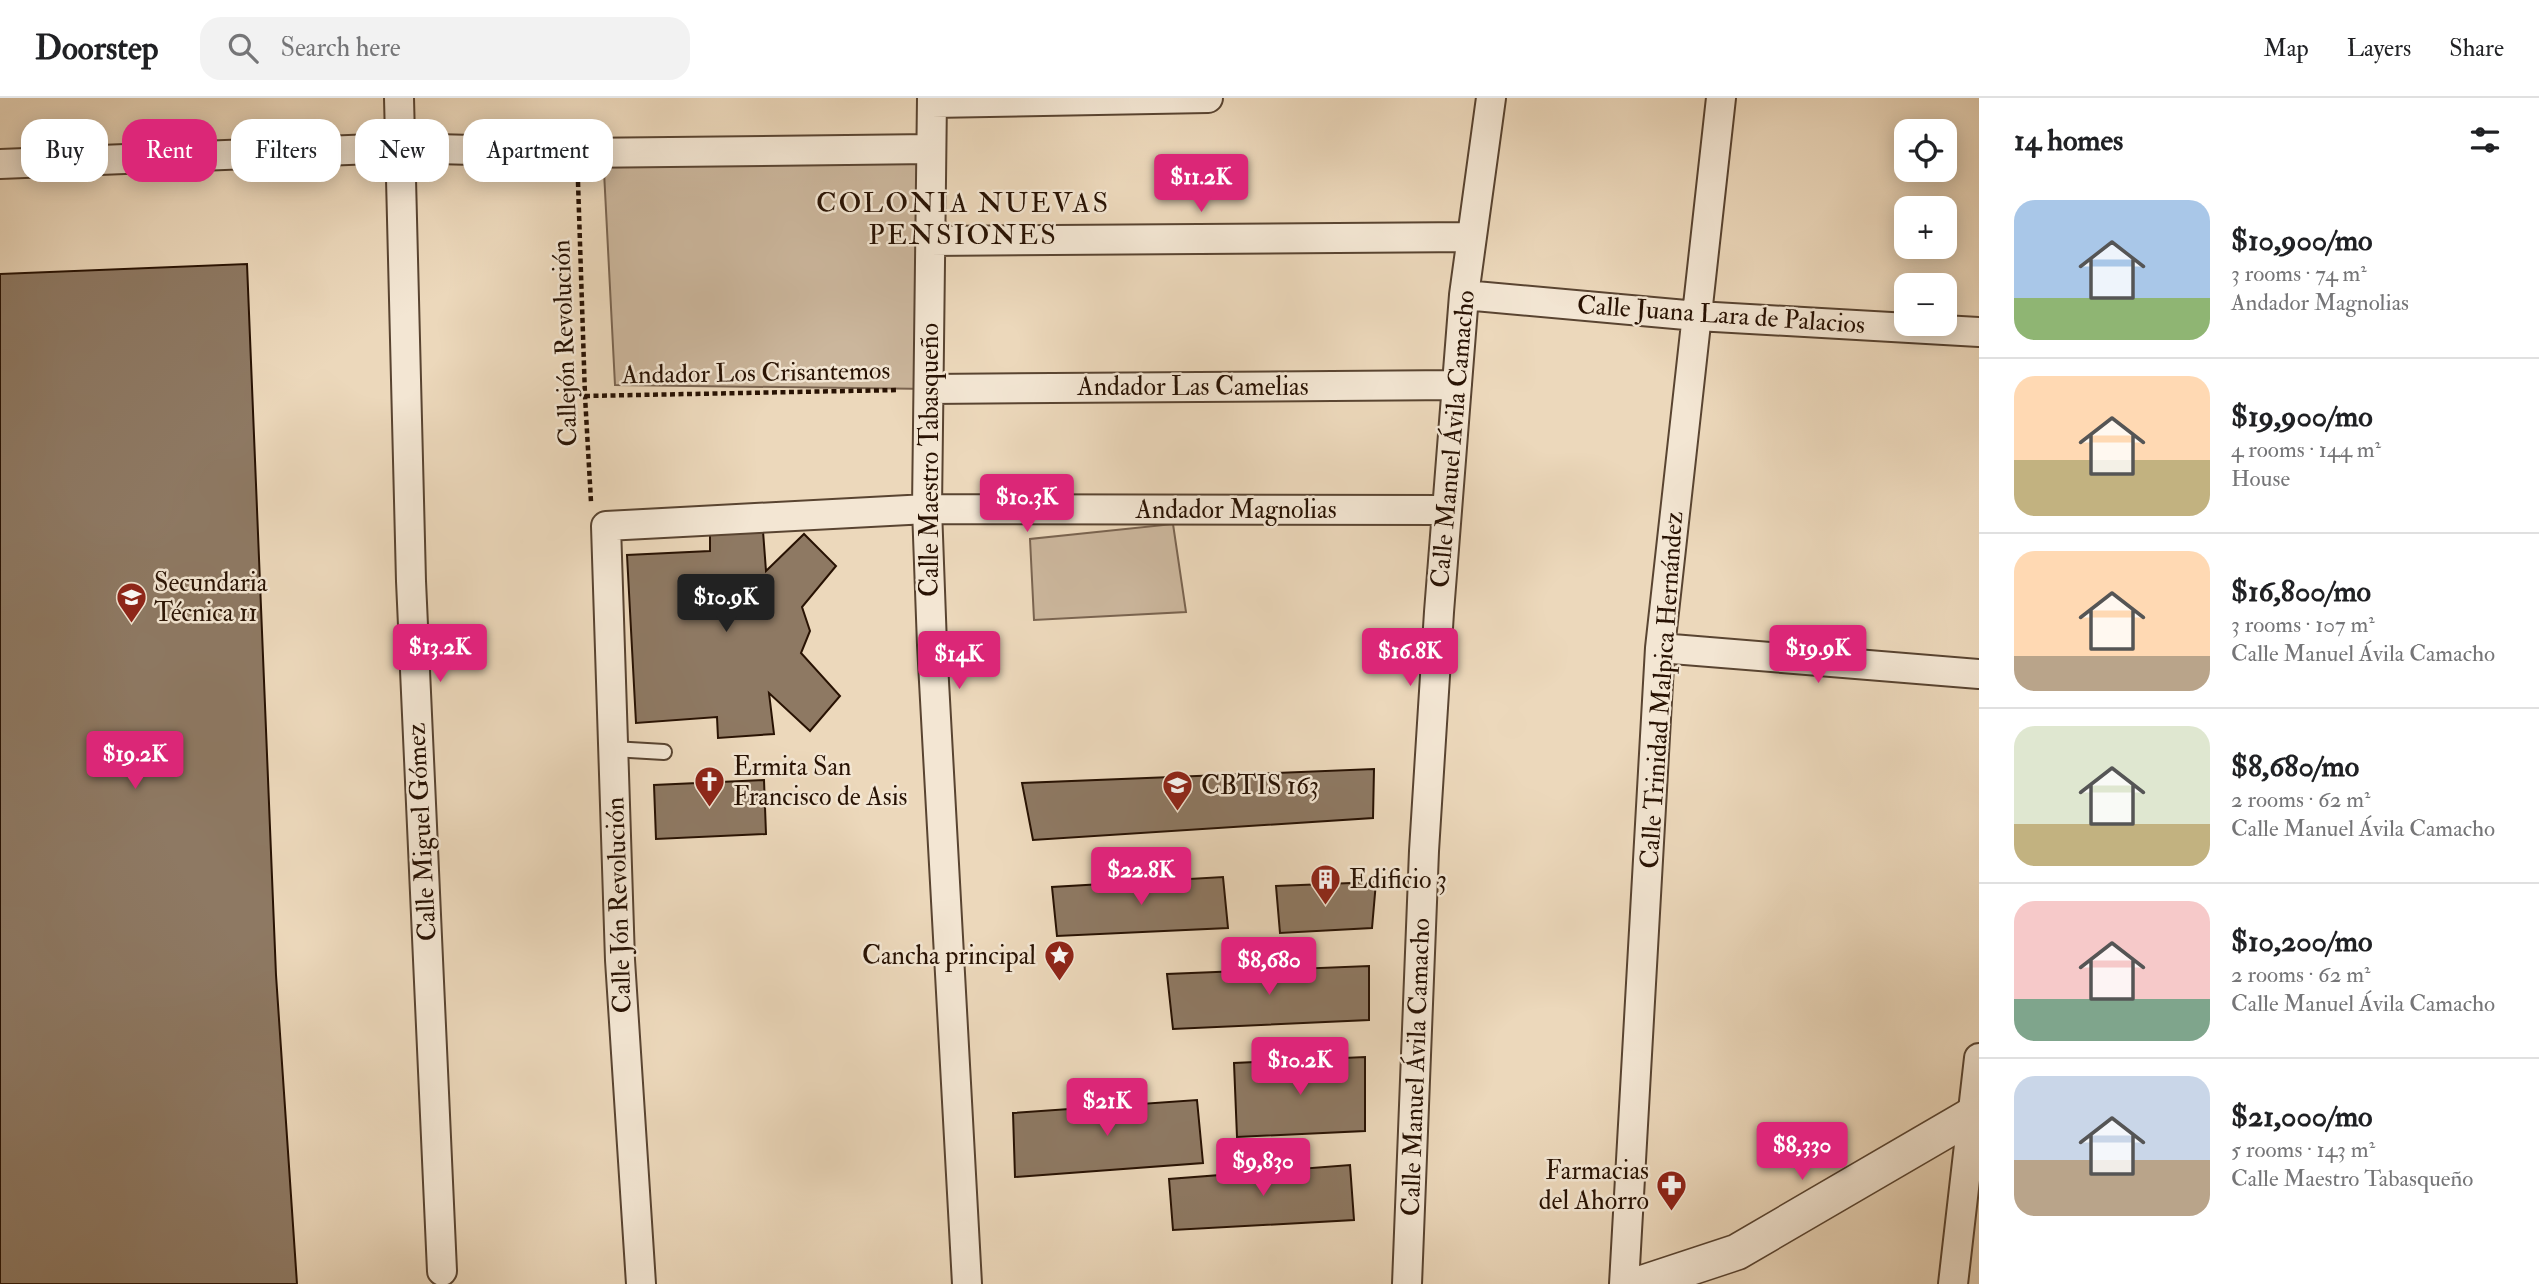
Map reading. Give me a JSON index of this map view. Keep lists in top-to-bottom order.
{
  "streets": {
    "street": [
      "Calle Juana Lara de Palacios",
      "Andador Las Camelias",
      "Calle Manuel Ávila Camacho",
      "Calle Maestro Tabasqueño",
      "Andador Magnolias",
      "Calle Trinidad Malpica Hernández",
      "Calle Miguel Gómez",
      "Calle Jón Revolución"
    ],
    "path": ["Callejón Revolución", "Andador Los Crisantemos"]
  },
  "crossings": [
    ["Calle Juana Lara de Palacios", "Calle Manuel Ávila Camacho"],
    ["Calle Juana Lara de Palacios", "Calle Trinidad Malpica Hernández"],
    ["Callejón Revolución", "Andador Los Crisantemos"],
    ["Callejón Revolución", "Andador Magnolias"],
    ["Callejón Revolución", "Calle Jón Revolución"],
    ["Andador Los Crisantemos", "Andador Las Camelias"],
    ["Andador Los Crisantemos", "Calle Maestro Tabasqueño"],
    ["Andador Las Camelias", "Calle Manuel Ávila Camacho"],
    ["Andador Las Camelias", "Calle Maestro Tabasqueño"],
    ["Calle Manuel Ávila Camacho", "Andador Magnolias"],
    ["Calle Maestro Tabasqueño", "Andador Magnolias"],
    ["Andador Magnolias", "Calle Jón Revolución"]
  ],
  "districts": ["COLONIA NUEVAS PENSIONES"],
  "places": {
    "school or university": ["Secundaria Técnica 11", "CBTIS 163"],
    "church": ["Ermita San Francisco de Asis"],
    "building": ["Edificio 3"],
    "place": ["Cancha principal"],
    "pharmacy": ["Farmacias del Ahorro"]
  },
  "page": {
    "header": "Doorstep",
    "search": "Search here",
    "nav": ["Map", "Layers", "Share"],
    "heading": "14 homes",
    "map_buttons": ["+", "−"],
    "chip": [
      "Buy",
      "Rent",
      "Filters",
      "New",
      "Apartment"
    ],
    "price": [
      "$11.2K",
      "$10.3K",
      "$10.9K",
      "$13.2K",
      "$19.9K",
      "$16.8K",
      "$14K",
      "$19.2K",
      "$22.8K",
      "$8,680",
      "$10.2K",
      "$21K",
      "$8,330",
      "$9,830"
    ],
    "list": [
      {
        "name": "$10,900/mo",
        "note": "3 rooms · 74 m² · Andador Magnolias"
      },
      {
        "name": "$19,900/mo",
        "note": "4 rooms · 144 m² · House"
      },
      {
        "name": "$16,800/mo",
        "note": "3 rooms · 107 m² · Calle Manuel Ávila Camacho"
      },
      {
        "name": "$8,680/mo",
        "note": "2 rooms · 62 m² · Calle Manuel Ávila Camacho"
      },
      {
        "name": "$10,200/mo",
        "note": "2 rooms · 62 m² · Calle Manuel Ávila Camacho"
      },
      {
        "name": "$21,000/mo",
        "note": "5 rooms · 143 m² · Calle Maestro Tabasqueño"
      }
    ]
  }
}
